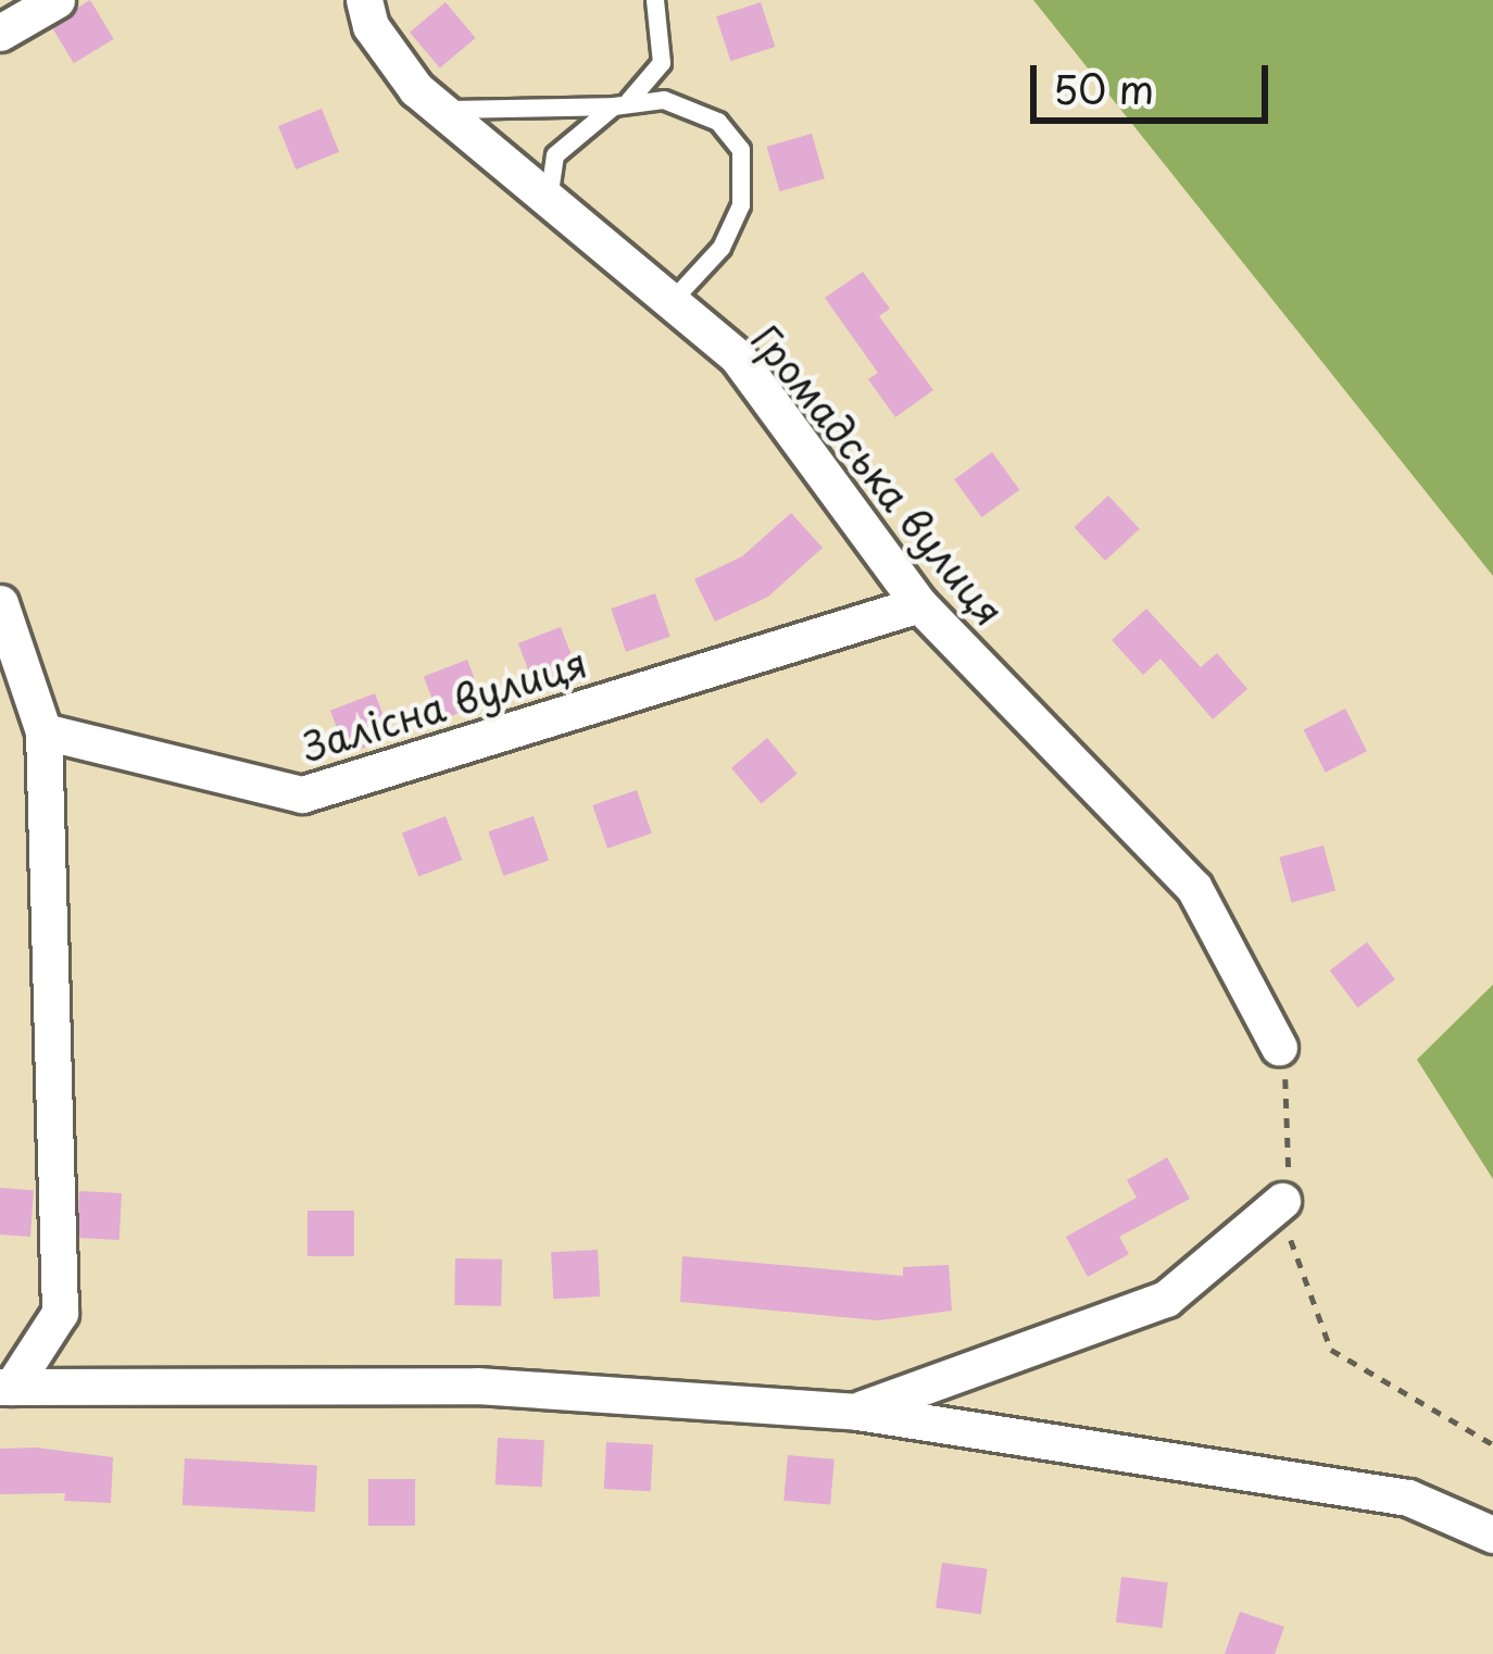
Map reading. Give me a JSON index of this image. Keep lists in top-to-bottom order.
{
  "streets": {
    "street": ["Громадська вулиця", "Залісна вулиця"]
  },
  "crossings": [
    ["Громадська вулиця", "Залісна вулиця"]
  ],
  "scale_bar": "50 m"
}
